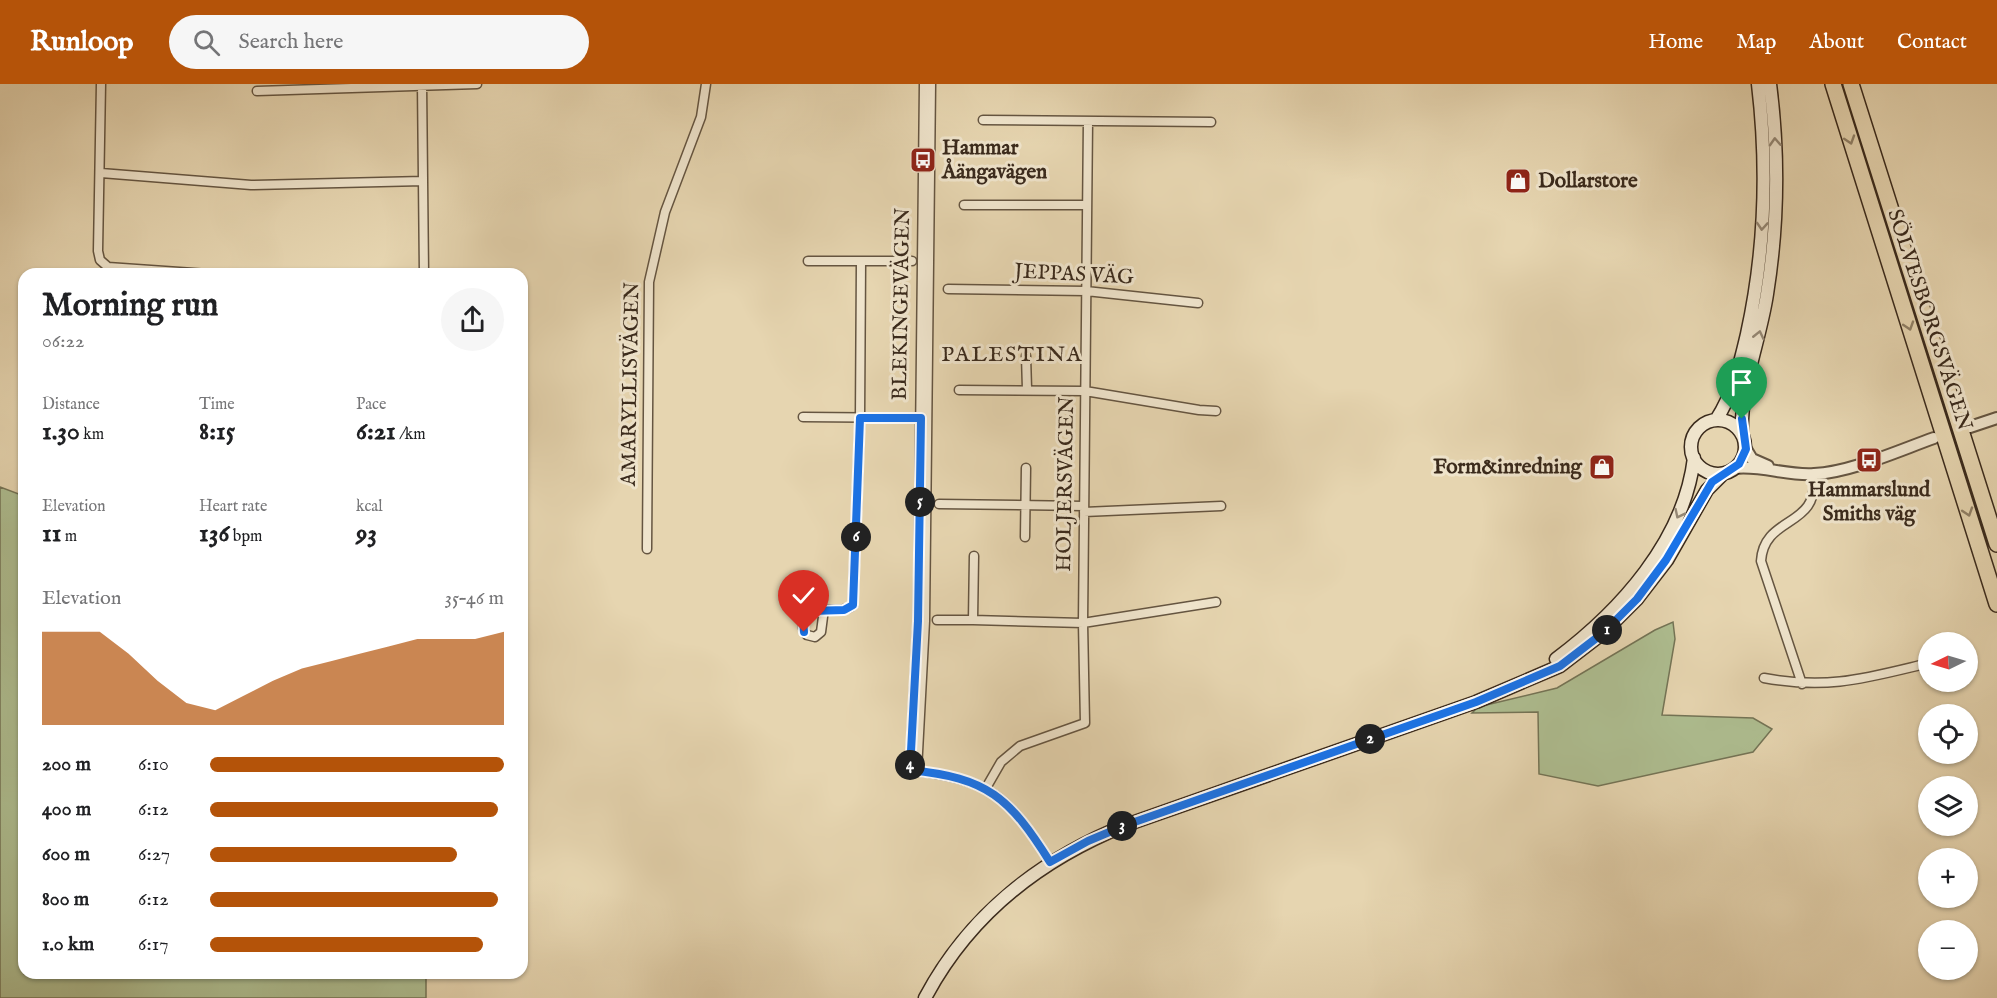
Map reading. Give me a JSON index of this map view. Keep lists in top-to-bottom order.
{
  "streets": {
    "highway": ["SÖLVESBORGSVÄGEN"],
    "street": [
      "JEPPAS VÄG",
      "BLEKINGEVÄGEN",
      "AMARYLLISVÄGEN",
      "HOLJERSVÄGEN"
    ]
  },
  "crossings": [
    ["JEPPAS VÄG", "HOLJERSVÄGEN"],
    ["BLEKINGEVÄGEN", "HOLJERSVÄGEN"]
  ],
  "districts": ["PALESTINA"],
  "places": {
    "bus stop": ["Hammar Åängavägen", "Hammarslund Smiths väg"],
    "shop": ["Dollarstore", "Form&inredning"]
  },
  "north": "left",
  "page": {
    "header": "Runloop",
    "search": "Search here",
    "nav": [
      "Home",
      "Map",
      "About",
      "Contact"
    ],
    "heading": ["Morning run", "06:22"],
    "stats": [
      ["Distance", "1.30 km"],
      ["Time", "8:15"],
      ["Pace", "6:21 /km"],
      ["Elevation", "11 m"],
      ["Heart rate", "136 bpm"],
      ["kcal", "93"]
    ],
    "pins": [
      "5",
      "6",
      "1",
      "2",
      "4",
      "3"
    ],
    "chart": ["Elevation", "35–46 m"],
    "map_buttons": ["+", "−"],
    "list": [
      {
        "name": "200 m",
        "note": "6:10"
      },
      {
        "name": "400 m",
        "note": "6:12"
      },
      {
        "name": "600 m",
        "note": "6:27"
      },
      {
        "name": "800 m",
        "note": "6:12"
      },
      {
        "name": "1.0 km",
        "note": "6:17"
      }
    ]
  }
}
